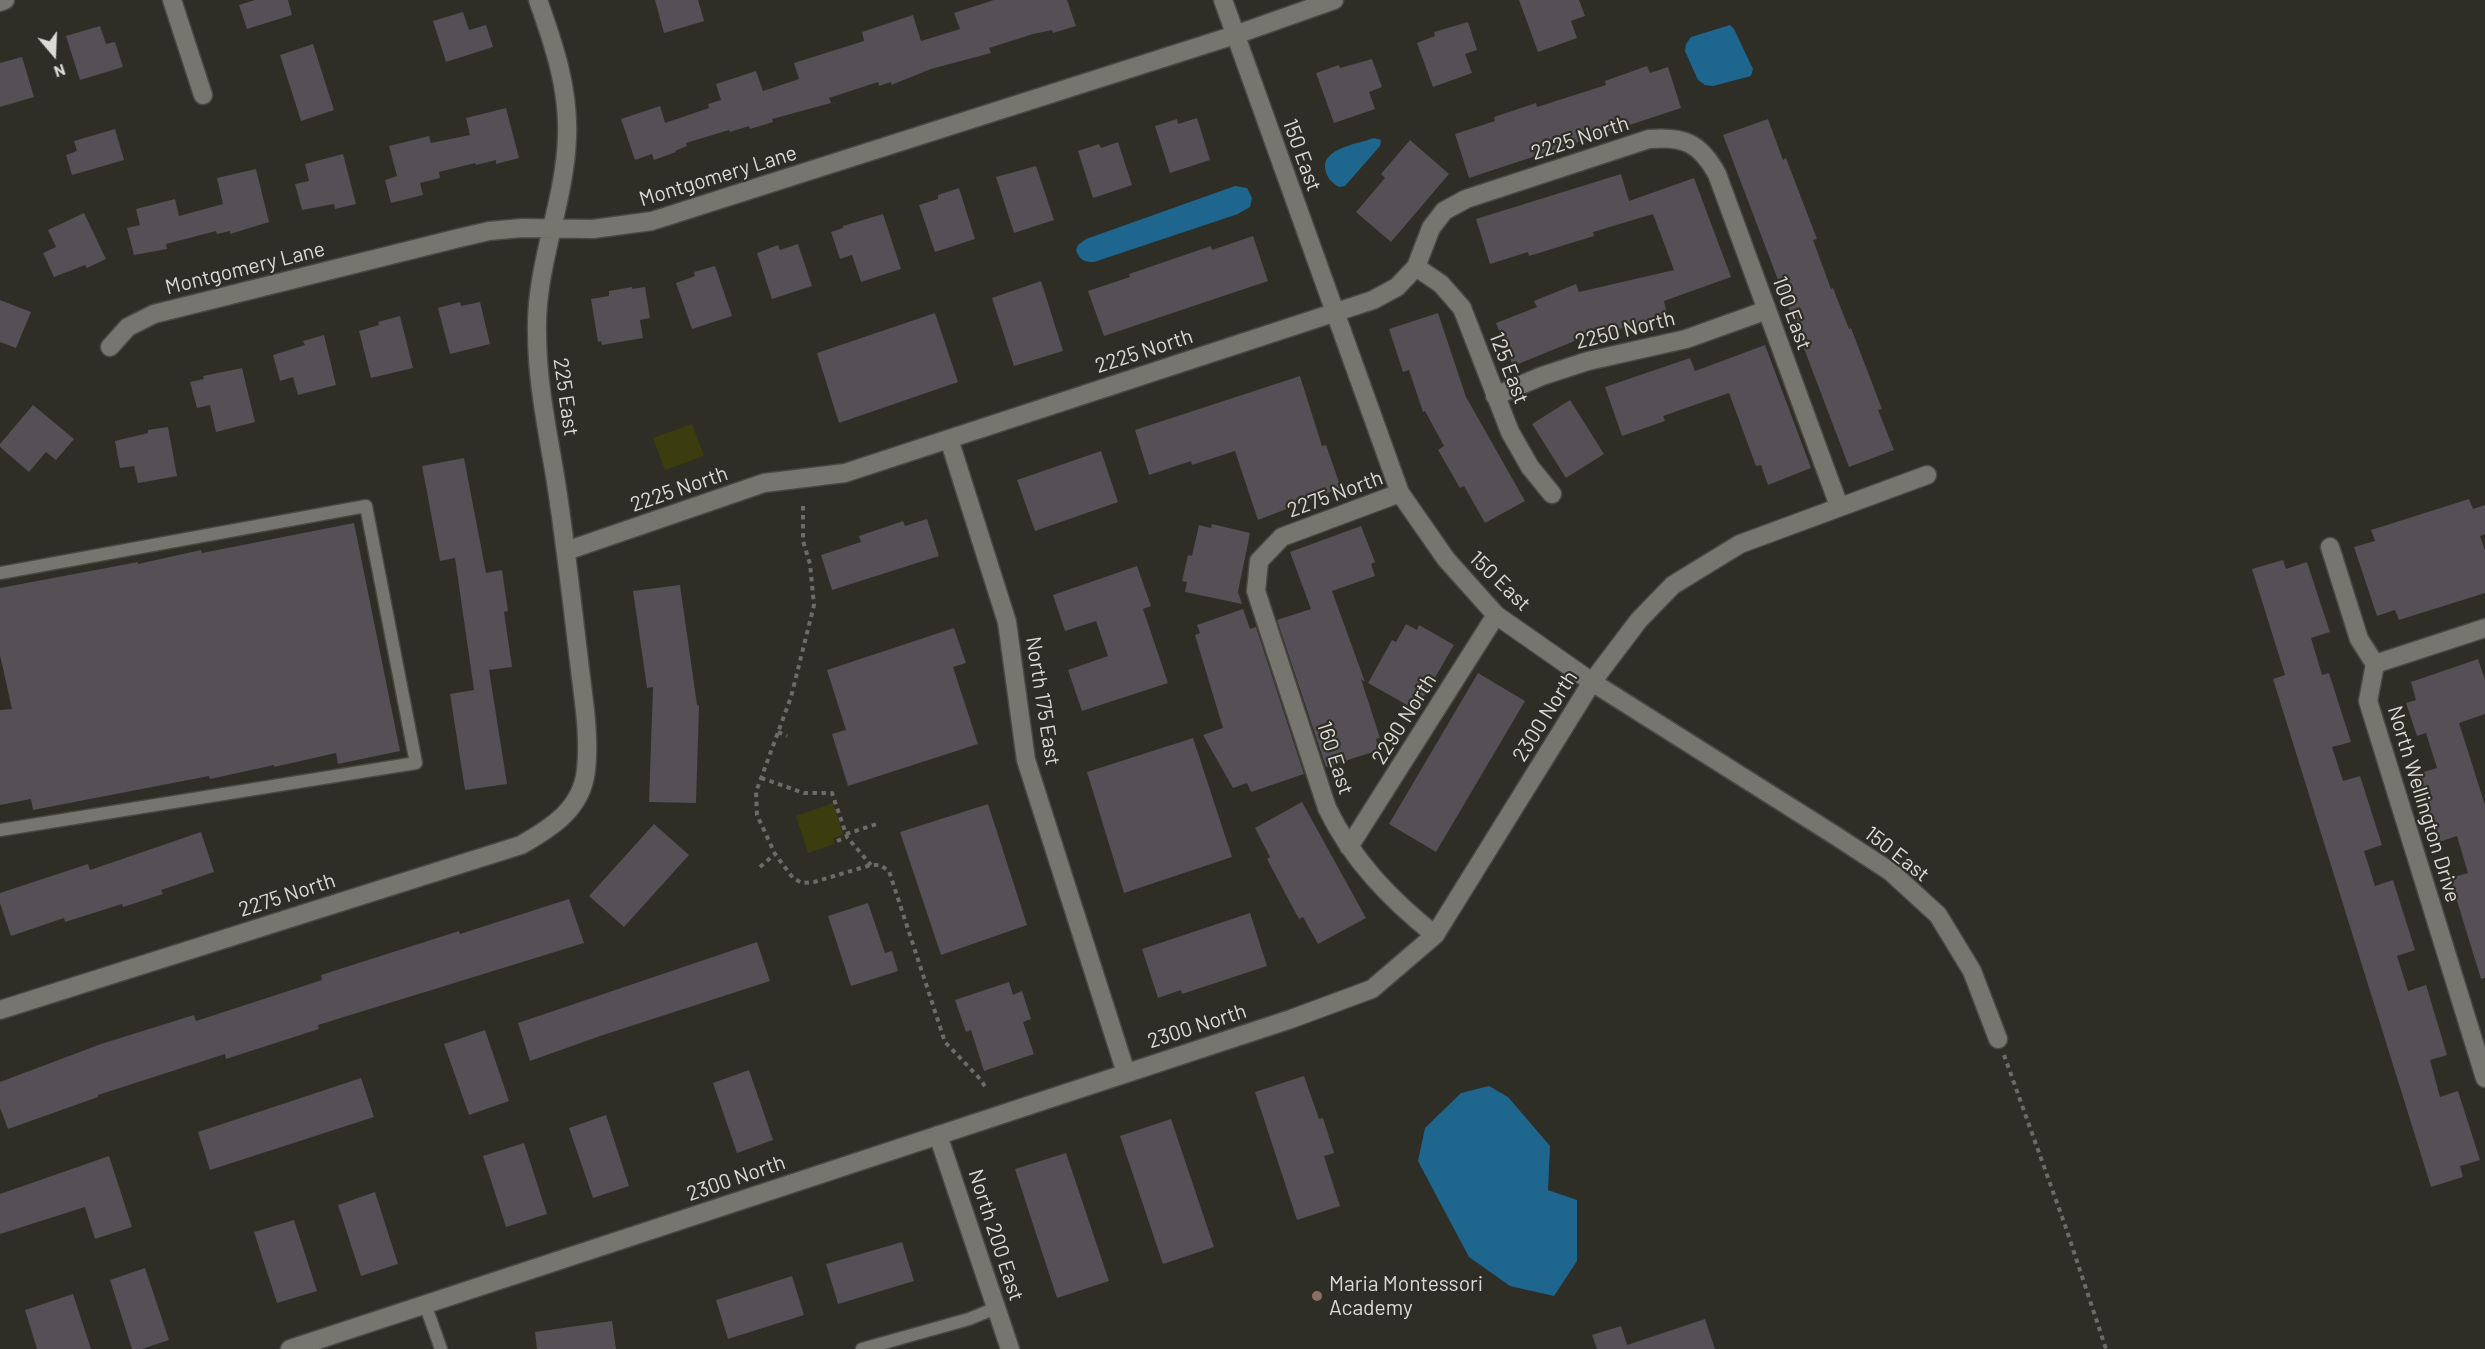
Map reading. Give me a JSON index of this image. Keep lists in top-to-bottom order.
{
  "streets": {
    "street": [
      "2225 North",
      "150 East",
      "Montgomery Lane",
      "100 East",
      "2250 North",
      "125 East",
      "225 East",
      "2275 North",
      "North 175 East",
      "2300 North",
      "2290 North",
      "160 East",
      "North Wellington Drive",
      "North 200 East"
    ]
  },
  "crossings": [
    ["2225 North", "150 East"],
    ["2225 North", "100 East"],
    ["2225 North", "125 East"],
    ["2225 North", "225 East"],
    ["2225 North", "North 175 East"],
    ["150 East", "Montgomery Lane"],
    ["150 East", "2275 North"],
    ["150 East", "2300 North"],
    ["150 East", "2290 North"],
    ["Montgomery Lane", "225 East"],
    ["100 East", "2250 North"],
    ["100 East", "2300 North"],
    ["2250 North", "125 East"],
    ["225 East", "2275 North"],
    ["2275 North", "160 East"],
    ["North 175 East", "2300 North"],
    ["2300 North", "160 East"],
    ["2300 North", "North 200 East"],
    ["2290 North", "160 East"]
  ],
  "places": ["Maria Montessori Academy"],
  "north": "bottom"
}
